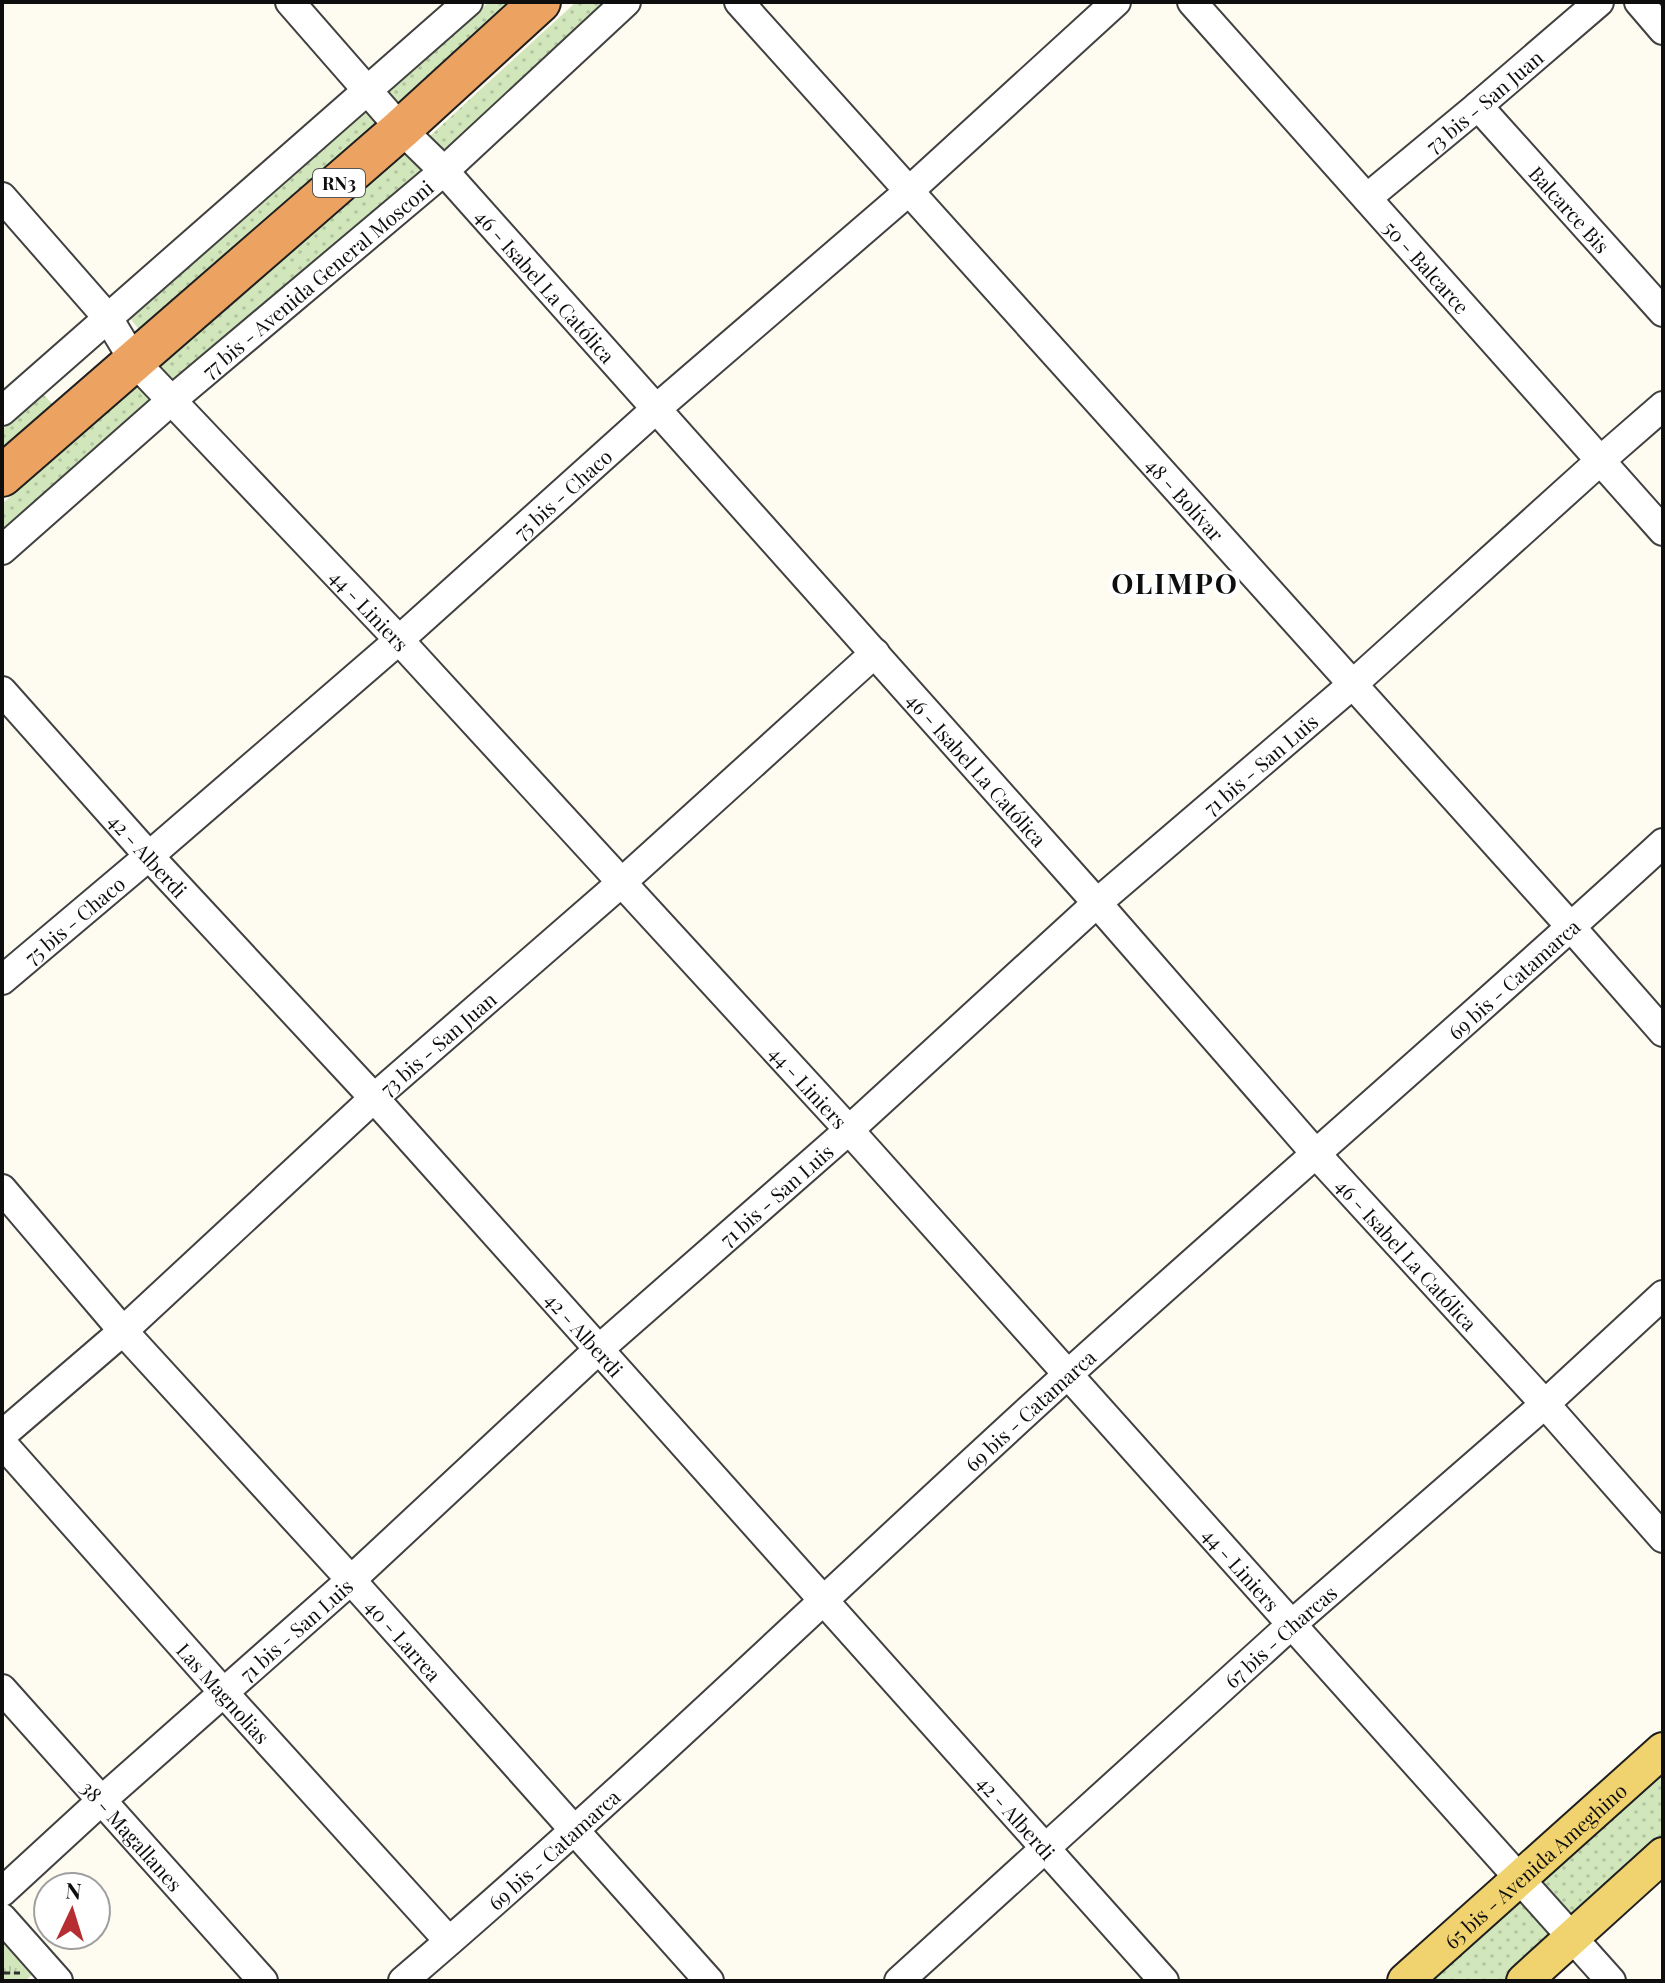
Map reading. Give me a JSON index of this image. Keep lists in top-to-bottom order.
{
  "streets": {
    "highway": ["RN3"],
    "main road": ["65 bis - Avenida Ameghino"],
    "street": [
      "73 bis - San Juan",
      "Balcarce Bis",
      "50 - Balcarce",
      "77 bis - Avenida General Mosconi",
      "46 - Isabel La Católica",
      "75 bis - Chaco",
      "48 - Bolívar",
      "44 - Liniers",
      "71 bis - San Luis",
      "42 - Alberdi",
      "69 bis - Catamarca",
      "67 bis - Charcas",
      "40 - Larrea",
      "Las Magnolias",
      "38 - Magallanes"
    ]
  },
  "crossings": [
    ["73 bis - San Juan", "Balcarce Bis"],
    ["73 bis - San Juan", "50 - Balcarce"],
    ["73 bis - San Juan", "46 - Isabel La Católica"],
    ["73 bis - San Juan", "44 - Liniers"],
    ["73 bis - San Juan", "42 - Alberdi"],
    ["73 bis - San Juan", "40 - Larrea"],
    ["RN3", "46 - Isabel La Católica"],
    ["RN3", "44 - Liniers"],
    ["50 - Balcarce", "71 bis - San Luis"],
    ["77 bis - Avenida General Mosconi", "46 - Isabel La Católica"],
    ["77 bis - Avenida General Mosconi", "44 - Liniers"],
    ["46 - Isabel La Católica", "75 bis - Chaco"],
    ["46 - Isabel La Católica", "71 bis - San Luis"],
    ["46 - Isabel La Católica", "69 bis - Catamarca"],
    ["46 - Isabel La Católica", "67 bis - Charcas"],
    ["75 bis - Chaco", "48 - Bolívar"],
    ["75 bis - Chaco", "44 - Liniers"],
    ["75 bis - Chaco", "42 - Alberdi"],
    ["48 - Bolívar", "71 bis - San Luis"],
    ["48 - Bolívar", "69 bis - Catamarca"],
    ["44 - Liniers", "71 bis - San Luis"],
    ["44 - Liniers", "69 bis - Catamarca"],
    ["44 - Liniers", "67 bis - Charcas"],
    ["44 - Liniers", "65 bis - Avenida Ameghino"],
    ["71 bis - San Luis", "42 - Alberdi"],
    ["71 bis - San Luis", "40 - Larrea"],
    ["71 bis - San Luis", "Las Magnolias"],
    ["71 bis - San Luis", "38 - Magallanes"],
    ["42 - Alberdi", "69 bis - Catamarca"],
    ["42 - Alberdi", "67 bis - Charcas"],
    ["69 bis - Catamarca", "40 - Larrea"],
    ["69 bis - Catamarca", "Las Magnolias"]
  ],
  "districts": ["OLIMPO"],
  "north": "top"
}
